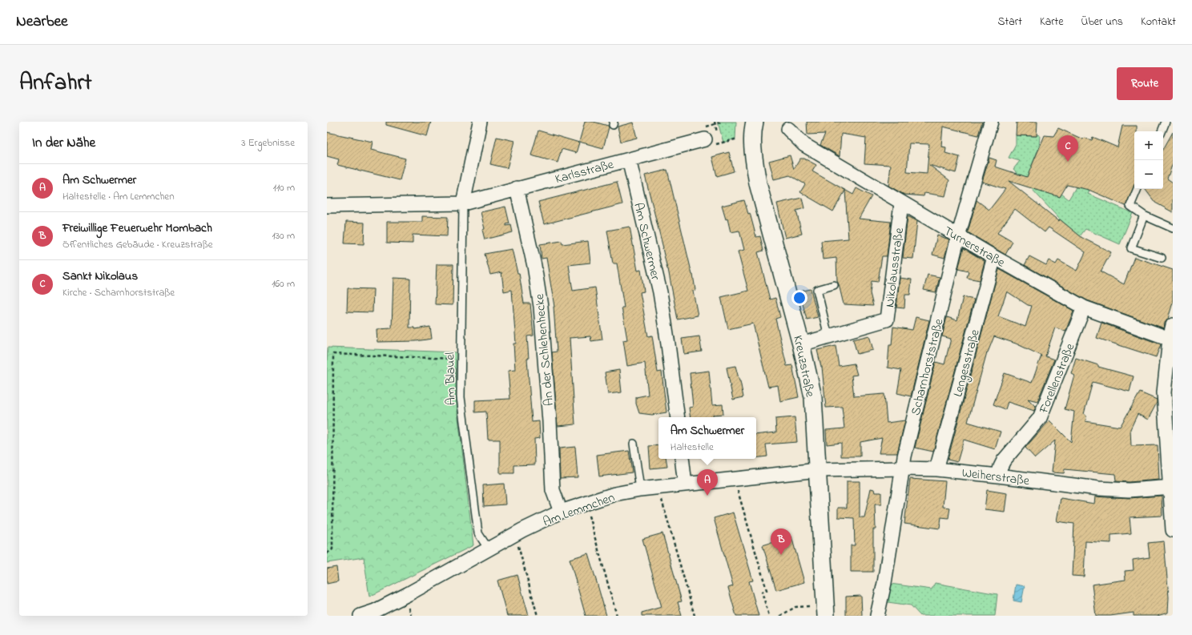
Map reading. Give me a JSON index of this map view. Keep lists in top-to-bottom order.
{
  "streets": {
    "street": [
      "Karlsstraße",
      "Am Schwermer",
      "Turnerstraße",
      "Nikolausstraße",
      "An der Schlehenhecke",
      "Lengesstraße",
      "Kreuzstraße",
      "Scharnhorststraße",
      "Forellenstraße",
      "Weiherstraße",
      "Am Lemmchen"
    ],
    "lane": ["Am Blauel"]
  },
  "crossings": [
    ["Karlsstraße", "Am Schwermer"],
    ["Karlsstraße", "An der Schlehenhecke"],
    ["Karlsstraße", "Am Blauel"],
    ["Turnerstraße", "Nikolausstraße"],
    ["Turnerstraße", "Lengesstraße"],
    ["Turnerstraße", "Scharnhorststraße"],
    ["Turnerstraße", "Forellenstraße"],
    ["Nikolausstraße", "Kreuzstraße"],
    ["An der Schlehenhecke", "Am Lemmchen"],
    ["Lengesstraße", "Weiherstraße"],
    ["Kreuzstraße", "Weiherstraße"],
    ["Kreuzstraße", "Am Lemmchen"],
    ["Scharnhorststraße", "Weiherstraße"],
    ["Forellenstraße", "Weiherstraße"],
    ["Am Blauel", "Am Lemmchen"],
    ["Weiherstraße", "Am Lemmchen"]
  ],
  "page": {
    "header": "Nearbee",
    "nav": [
      "Start",
      "Karte",
      "Über uns",
      "Kontakt"
    ],
    "title": "Anfahrt",
    "buttons": "Route",
    "heading": ["In der Nähe", "3 Ergebnisse"],
    "map_buttons": ["+", "−"],
    "pins": ["C", "A", "B"],
    "list": [
      {
        "mark": "A",
        "name": "Am Schwermer",
        "note": "Haltestelle · Am Lemmchen",
        "value": "110 m"
      },
      {
        "mark": "B",
        "name": "Freiwillige Feuerwehr Mombach",
        "note": "Öffentliches Gebäude · Kreuzstraße",
        "value": "130 m"
      },
      {
        "mark": "C",
        "name": "Sankt Nikolaus",
        "note": "Kirche · Scharnhorststraße",
        "value": "160 m"
      }
    ],
    "popup": ["Am Schwermer", "Haltestelle"]
  }
}
